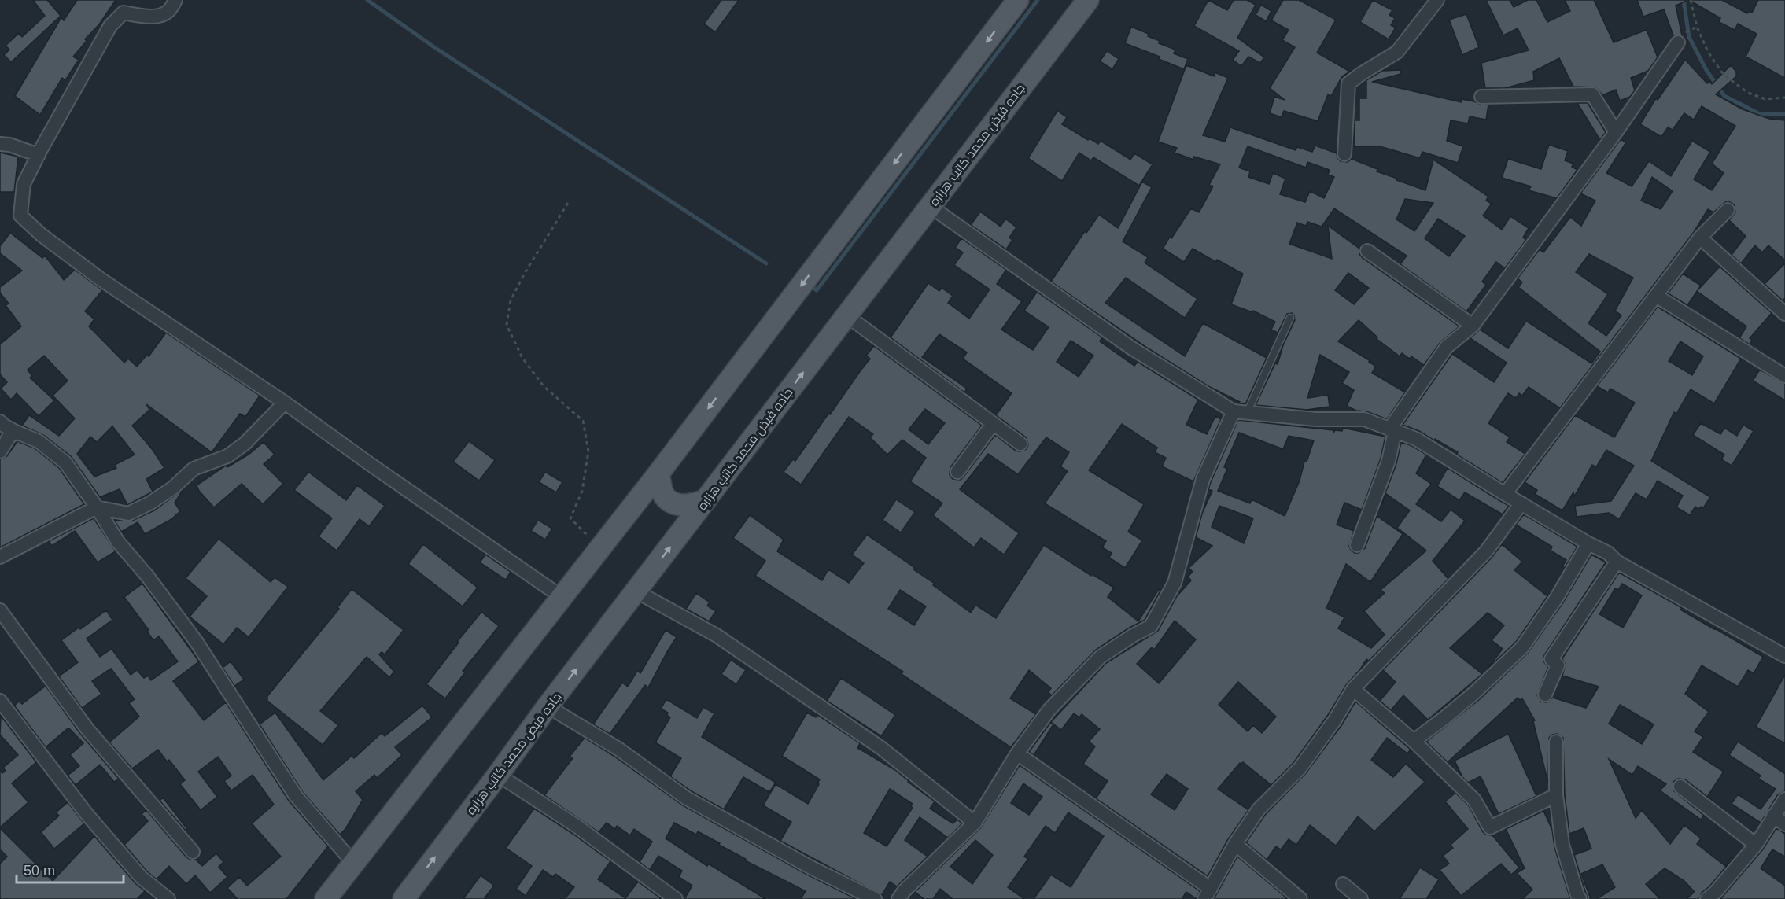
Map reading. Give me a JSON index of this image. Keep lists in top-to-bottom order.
{
  "streets": {
    "main road": ["جاده فیض محمد کاتب هزاره"]
  },
  "scale_bar": "50 m"
}
